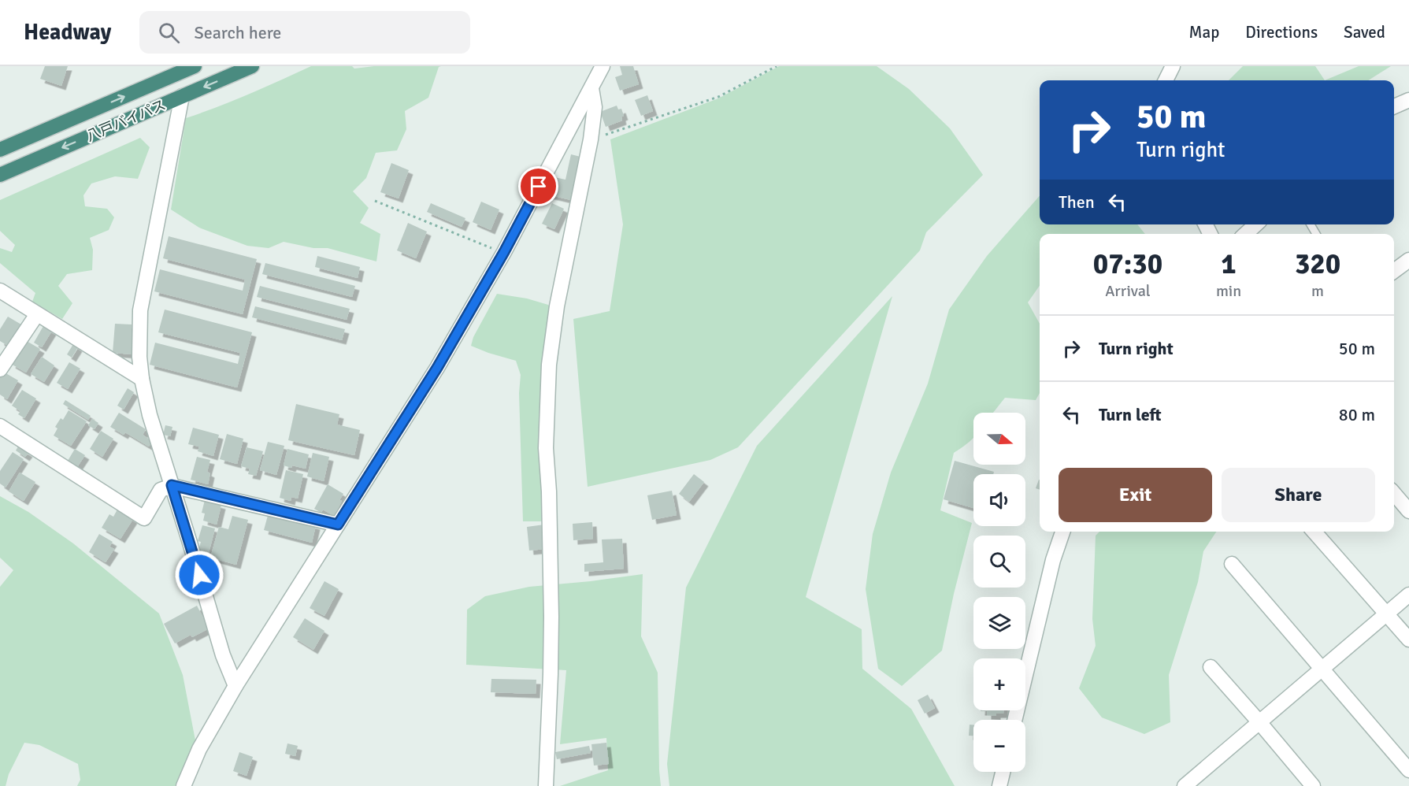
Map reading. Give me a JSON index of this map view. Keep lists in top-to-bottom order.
{
  "streets": {
    "highway": ["八戸バイパス"]
  },
  "north": "right",
  "page": {
    "header": "Headway",
    "search": "Search here",
    "nav": ["Map", "Directions", "Saved"],
    "turn": ["50 m", "Turn right"],
    "then": "Then",
    "eta": [
      "07:30",
      "Arrival",
      "1",
      "min",
      "320",
      "m"
    ],
    "list": [
      {
        "name": "Turn right",
        "value": "50 m"
      },
      {
        "name": "Turn left",
        "value": "80 m"
      }
    ],
    "map_buttons": ["+", "−"],
    "buttons": ["Exit", "Share"]
  }
}
